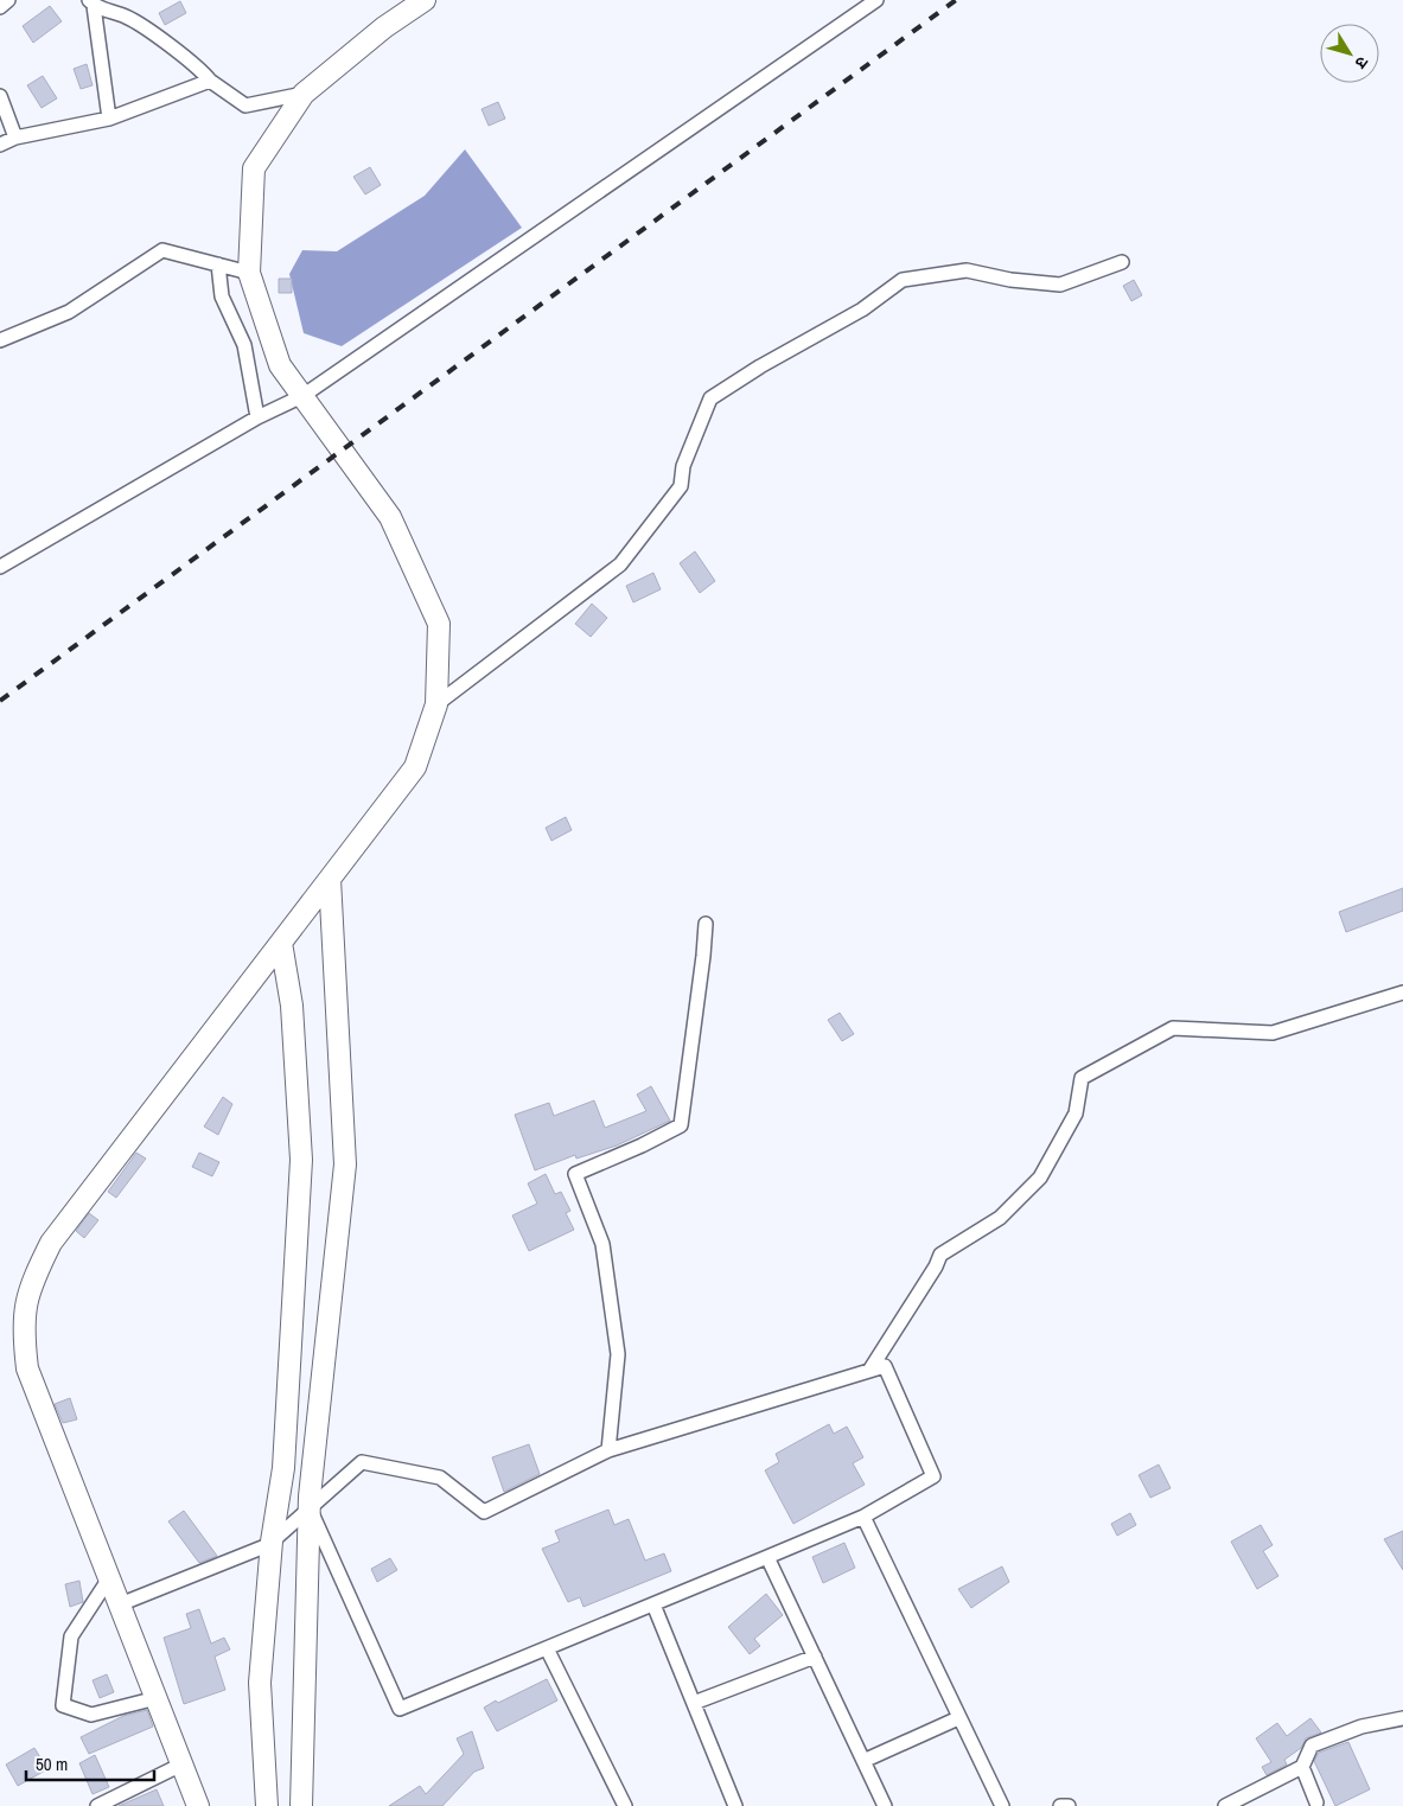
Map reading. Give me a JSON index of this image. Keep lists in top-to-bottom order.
{
  "scale_bar": "50 m",
  "north": "bottom right"
}
